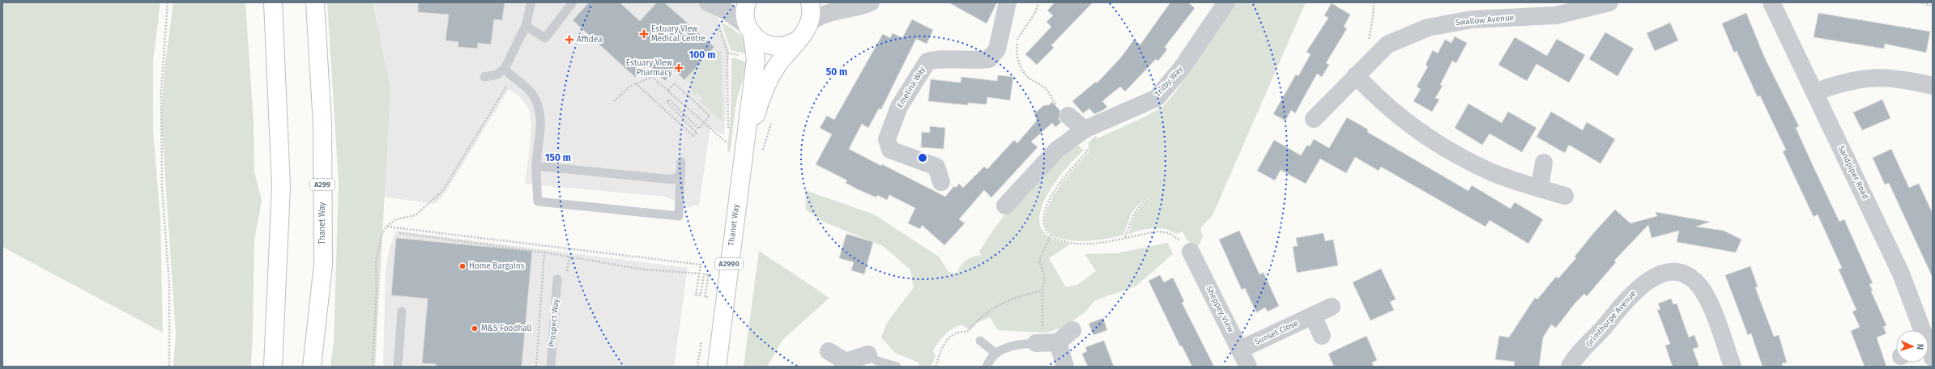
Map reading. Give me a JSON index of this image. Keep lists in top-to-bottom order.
{
  "streets": {
    "main road": ["A299", "Thanet Way", "A2990"],
    "street": [
      "Swallow Avenue",
      "Trilby Way",
      "Emelina Way",
      "Sandpiper Road",
      "Sheppey View",
      "Grimthorpe Avenue",
      "Sunset Close"
    ],
    "lane": ["Prospect Way"]
  },
  "crossings": [
    ["Sheppey View", "Sunset Close"]
  ],
  "places": {
    "health": ["Estuary View Medical Centre", "Affidea", "Estuary View Pharmacy"],
    "other": ["Home Bargains", "M&S Foodhall"]
  },
  "north": "right",
  "rings": ["100 m", "50 m", "150 m"]
}
